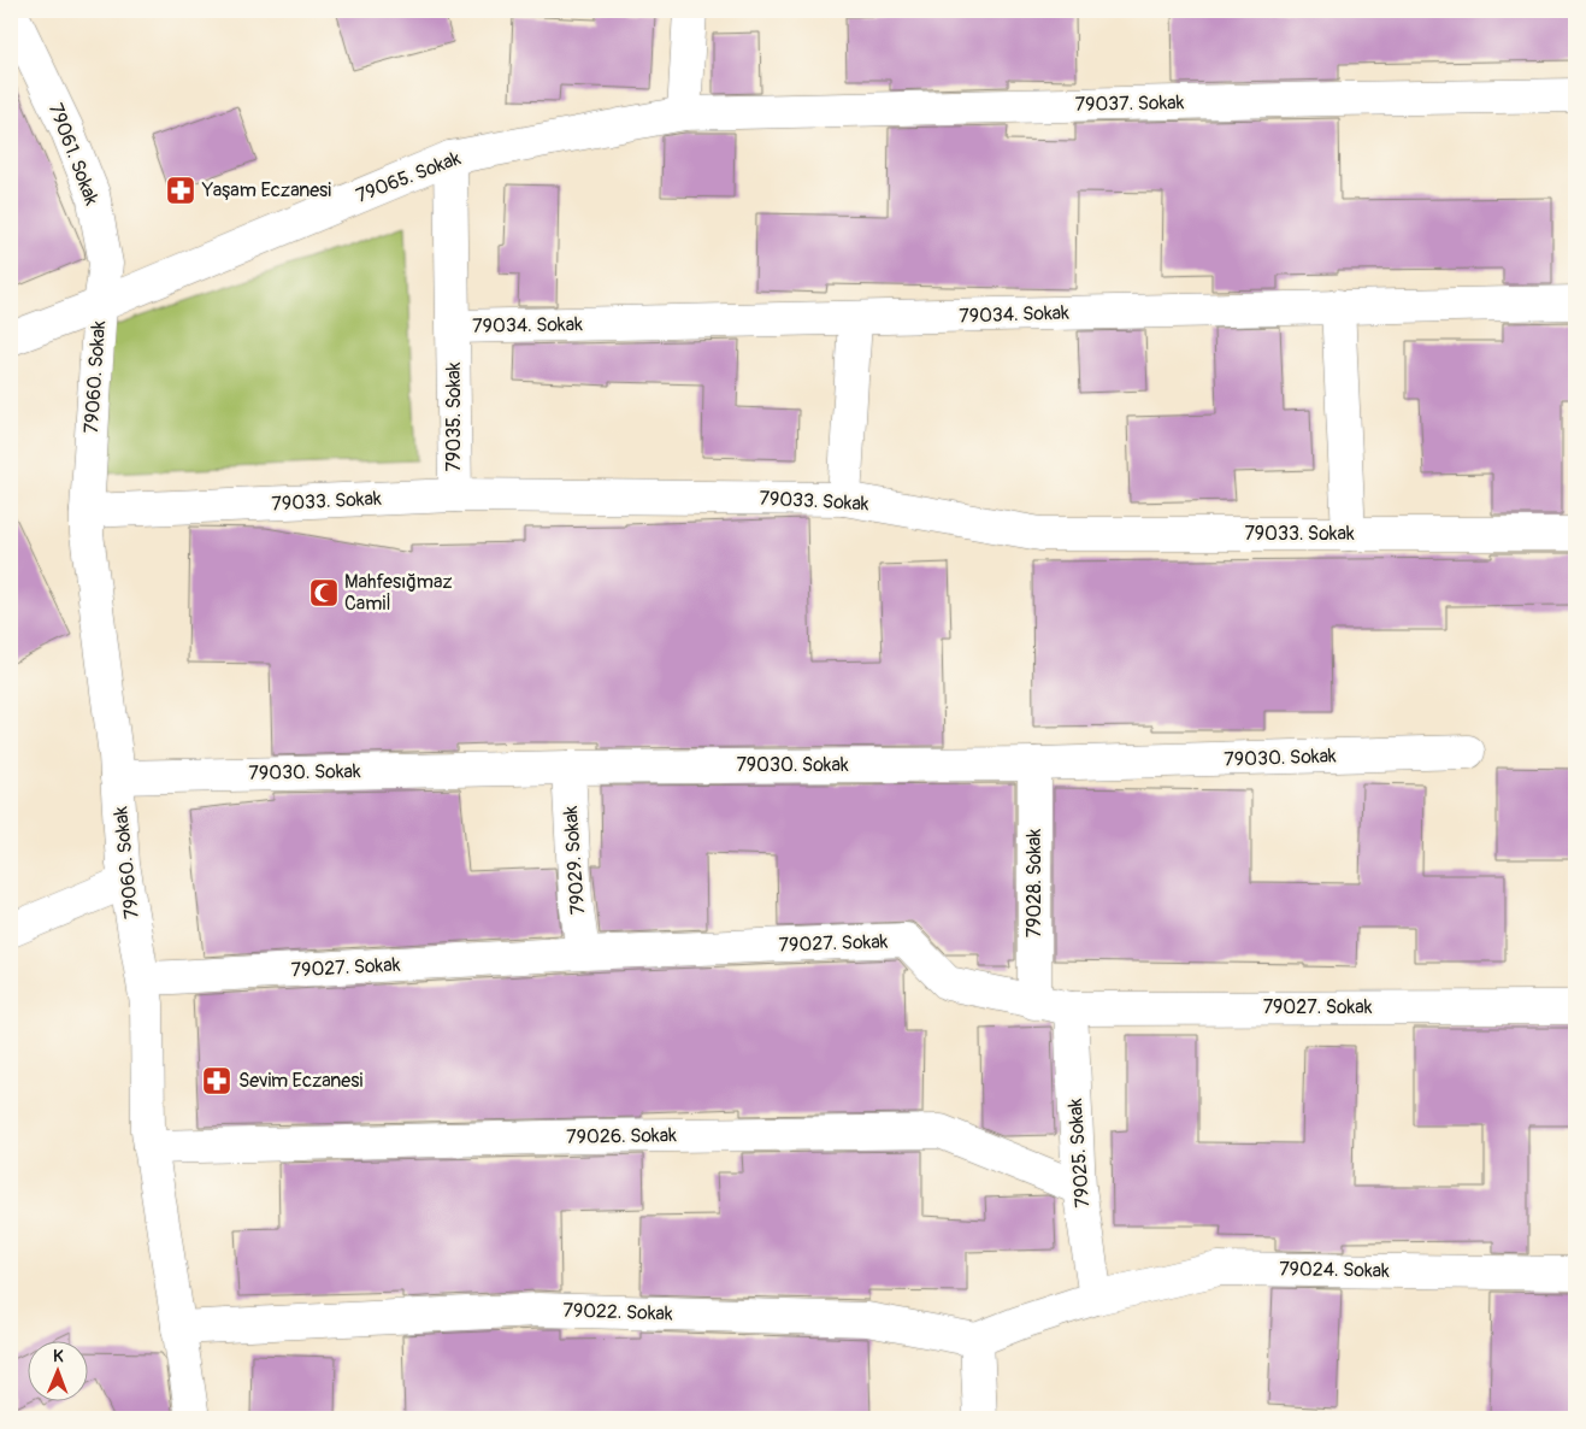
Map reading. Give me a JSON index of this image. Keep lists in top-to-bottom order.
{
  "streets": {
    "street": [
      "79037. Sokak",
      "79061. Sokak",
      "79065. Sokak",
      "79034. Sokak",
      "79060. Sokak",
      "79035. Sokak",
      "79033. Sokak",
      "79030. Sokak",
      "79029. Sokak",
      "79028. Sokak",
      "79027. Sokak",
      "79026. Sokak",
      "79025. Sokak",
      "79024. Sokak",
      "79022. Sokak"
    ]
  },
  "crossings": [
    ["79037. Sokak", "79065. Sokak"],
    ["79061. Sokak", "79065. Sokak"],
    ["79061. Sokak", "79060. Sokak"],
    ["79065. Sokak", "79060. Sokak"],
    ["79065. Sokak", "79035. Sokak"],
    ["79034. Sokak", "79035. Sokak"],
    ["79060. Sokak", "79033. Sokak"],
    ["79060. Sokak", "79030. Sokak"],
    ["79060. Sokak", "79027. Sokak"],
    ["79060. Sokak", "79026. Sokak"],
    ["79060. Sokak", "79022. Sokak"],
    ["79035. Sokak", "79033. Sokak"],
    ["79030. Sokak", "79029. Sokak"],
    ["79030. Sokak", "79028. Sokak"],
    ["79029. Sokak", "79027. Sokak"],
    ["79028. Sokak", "79027. Sokak"],
    ["79027. Sokak", "79025. Sokak"],
    ["79026. Sokak", "79025. Sokak"],
    ["79025. Sokak", "79024. Sokak"],
    ["79024. Sokak", "79022. Sokak"]
  ],
  "places": {
    "pharmacy": ["Yaşam Eczanesi", "Sevim Eczanesi"],
    "mosque": ["Mahfesığmaz Camiİ"]
  },
  "north": "top"
}
